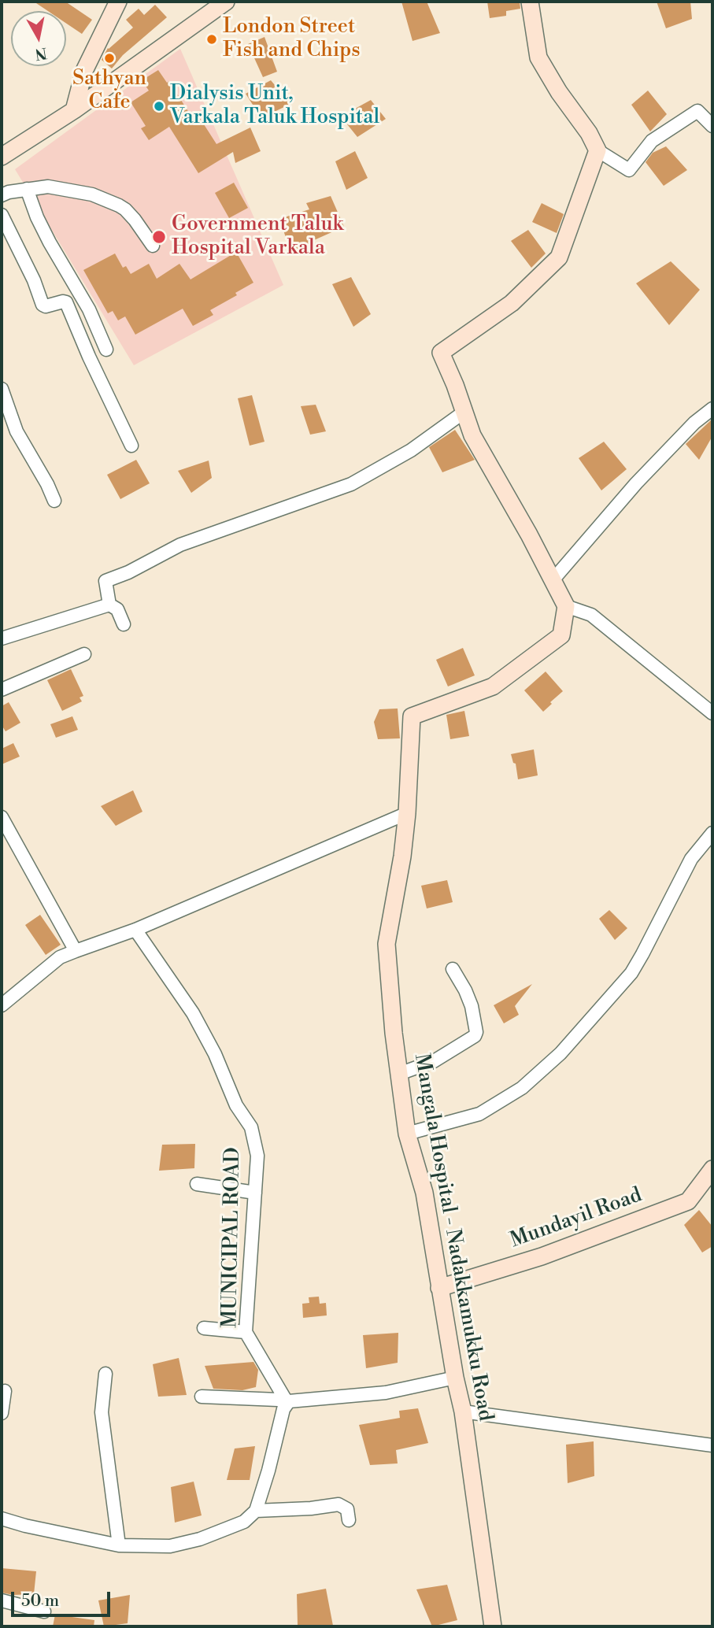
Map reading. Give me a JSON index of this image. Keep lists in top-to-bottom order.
{
  "streets": {
    "main road": ["Mundayil Road", "Mangala Hospital - Nadakkamukku Road"],
    "street": ["MUNICIPAL ROAD"]
  },
  "crossings": [
    ["Mundayil Road", "Mangala Hospital - Nadakkamukku Road"]
  ],
  "places": [
    "London Street Fish and Chips",
    "Sathyan Cafe",
    "Dialysis Unit, Varkala Taluk Hospital",
    "Government Taluk Hospital Varkala"
  ],
  "scale_bar": "50 m",
  "north": "bottom"
}
